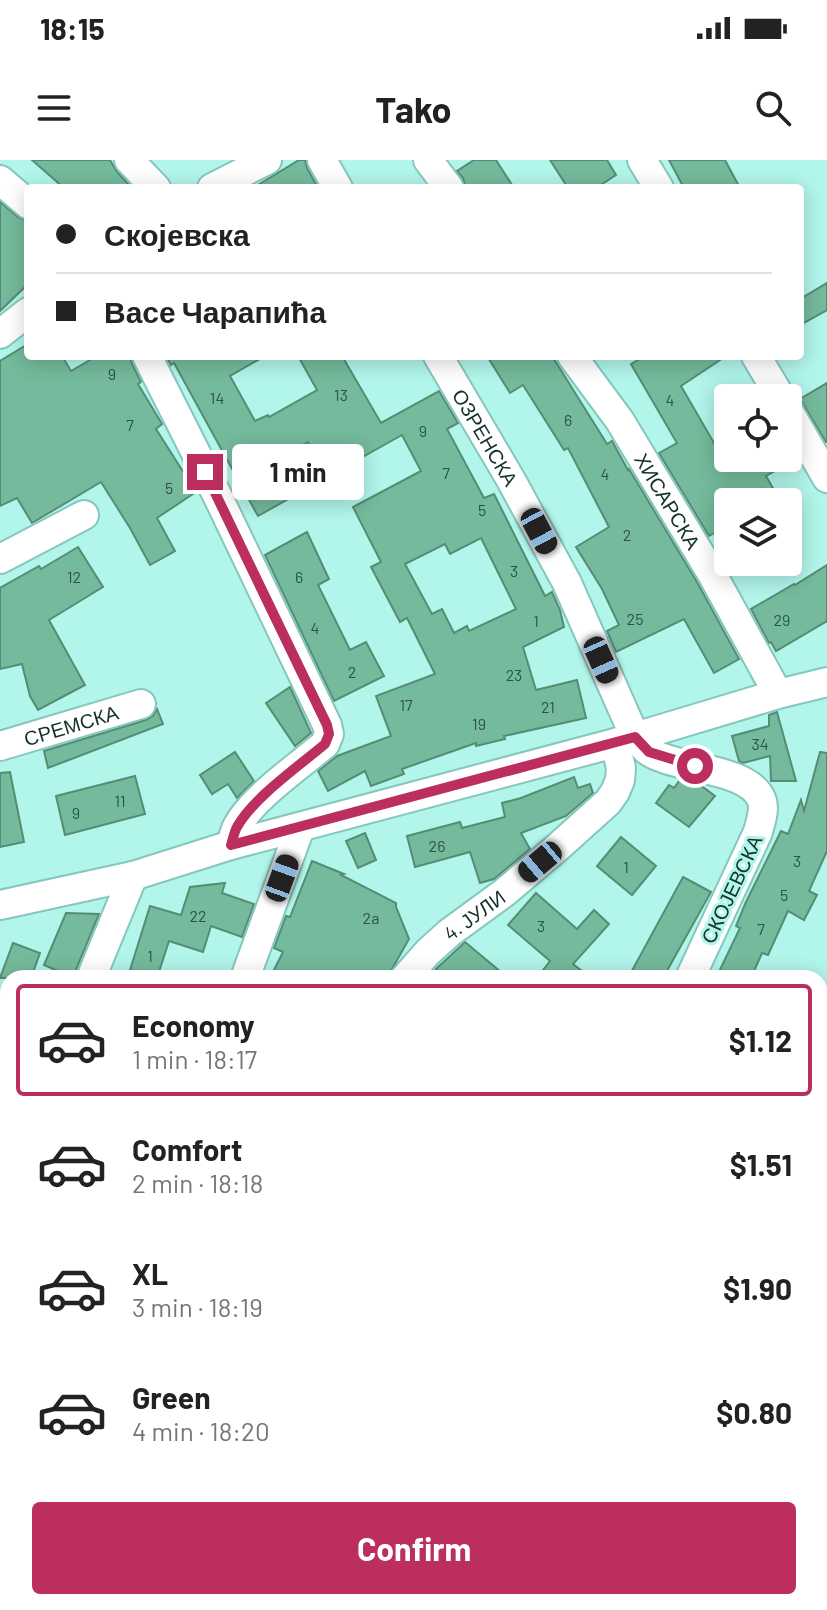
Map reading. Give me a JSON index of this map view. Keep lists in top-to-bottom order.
{
  "streets": {
    "street": [
      "ОЗРЕНСКА",
      "ХИСАРСКА",
      "СРЕМСКА",
      "СКОЈЕВСКА",
      "4. ЈУЛИ"
    ]
  },
  "crossings": [
    ["ОЗРЕНСКА", "СКОЈЕВСКА"],
    ["ОЗРЕНСКА", "4. ЈУЛИ"],
    ["СКОЈЕВСКА", "4. ЈУЛИ"]
  ],
  "house_numbers": [
    "9",
    "13",
    "14",
    "4",
    "6",
    "7",
    "9",
    "7",
    "4",
    "5",
    "5",
    "2",
    "3",
    "12",
    "6",
    "25",
    "29",
    "1",
    "4",
    "2",
    "23",
    "17",
    "21",
    "19",
    "34",
    "11",
    "9",
    "26",
    "3",
    "1",
    "5",
    "22",
    "2a",
    "3",
    "7",
    "1"
  ],
  "page": {
    "status": "18:15",
    "header": "Tako",
    "banner": ["Скојевска", "Васе Чарапића"],
    "bubble": "1 min",
    "list": [
      {
        "name": "Economy",
        "note": "1 min · 18:17",
        "value": "$1.12"
      },
      {
        "name": "Comfort",
        "note": "2 min · 18:18",
        "value": "$1.51"
      },
      {
        "name": "XL",
        "note": "3 min · 18:19",
        "value": "$1.90"
      },
      {
        "name": "Green",
        "note": "4 min · 18:20",
        "value": "$0.80"
      }
    ],
    "buttons": "Confirm"
  }
}
